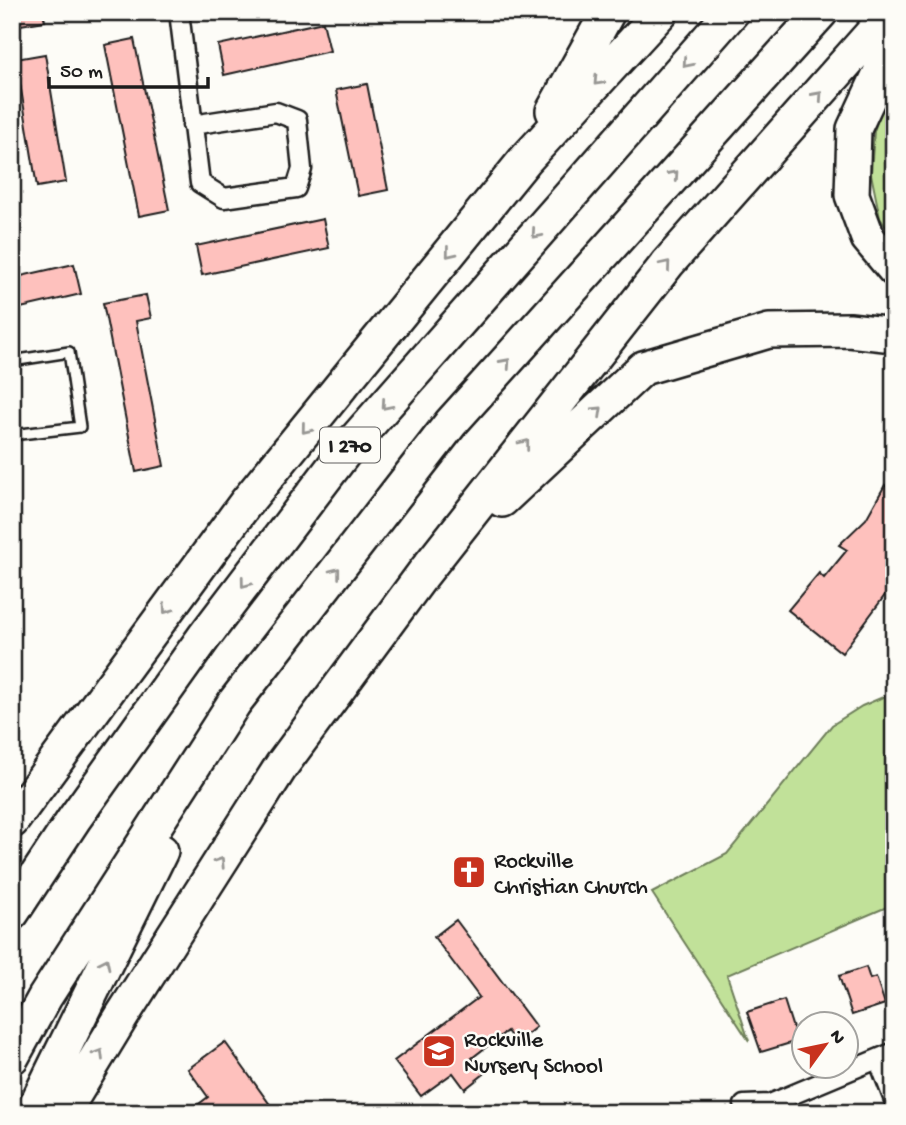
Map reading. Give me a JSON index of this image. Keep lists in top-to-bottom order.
{
  "streets": {
    "highway": ["I 270"]
  },
  "places": {
    "church": ["Rockville Christian Church"],
    "school or university": ["Rockville Nursery School"]
  },
  "scale_bar": "50 m",
  "north": "top right"
}
